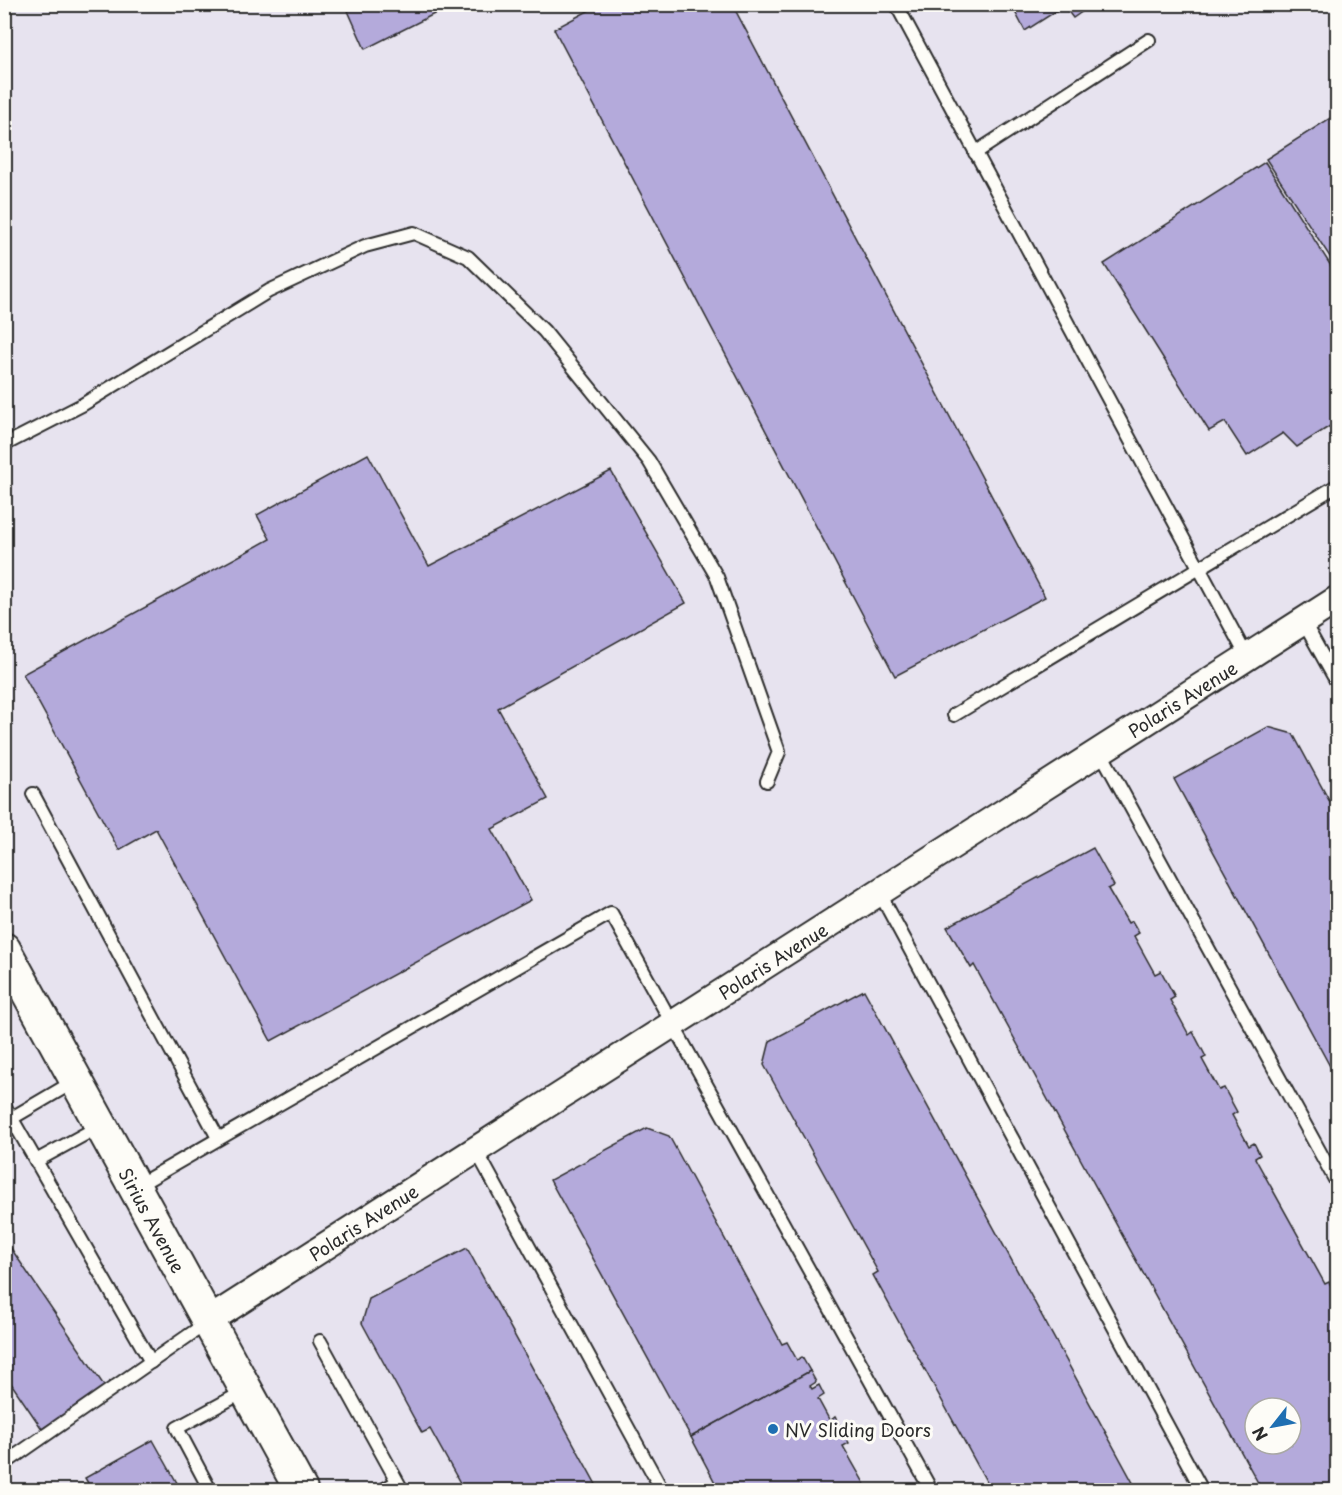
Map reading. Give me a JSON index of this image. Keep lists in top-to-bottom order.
{
  "streets": {
    "street": ["Polaris Avenue", "Sirius Avenue"]
  },
  "crossings": [
    ["Polaris Avenue", "Sirius Avenue"]
  ],
  "places": ["NV Sliding Doors"],
  "north": "bottom left"
}
